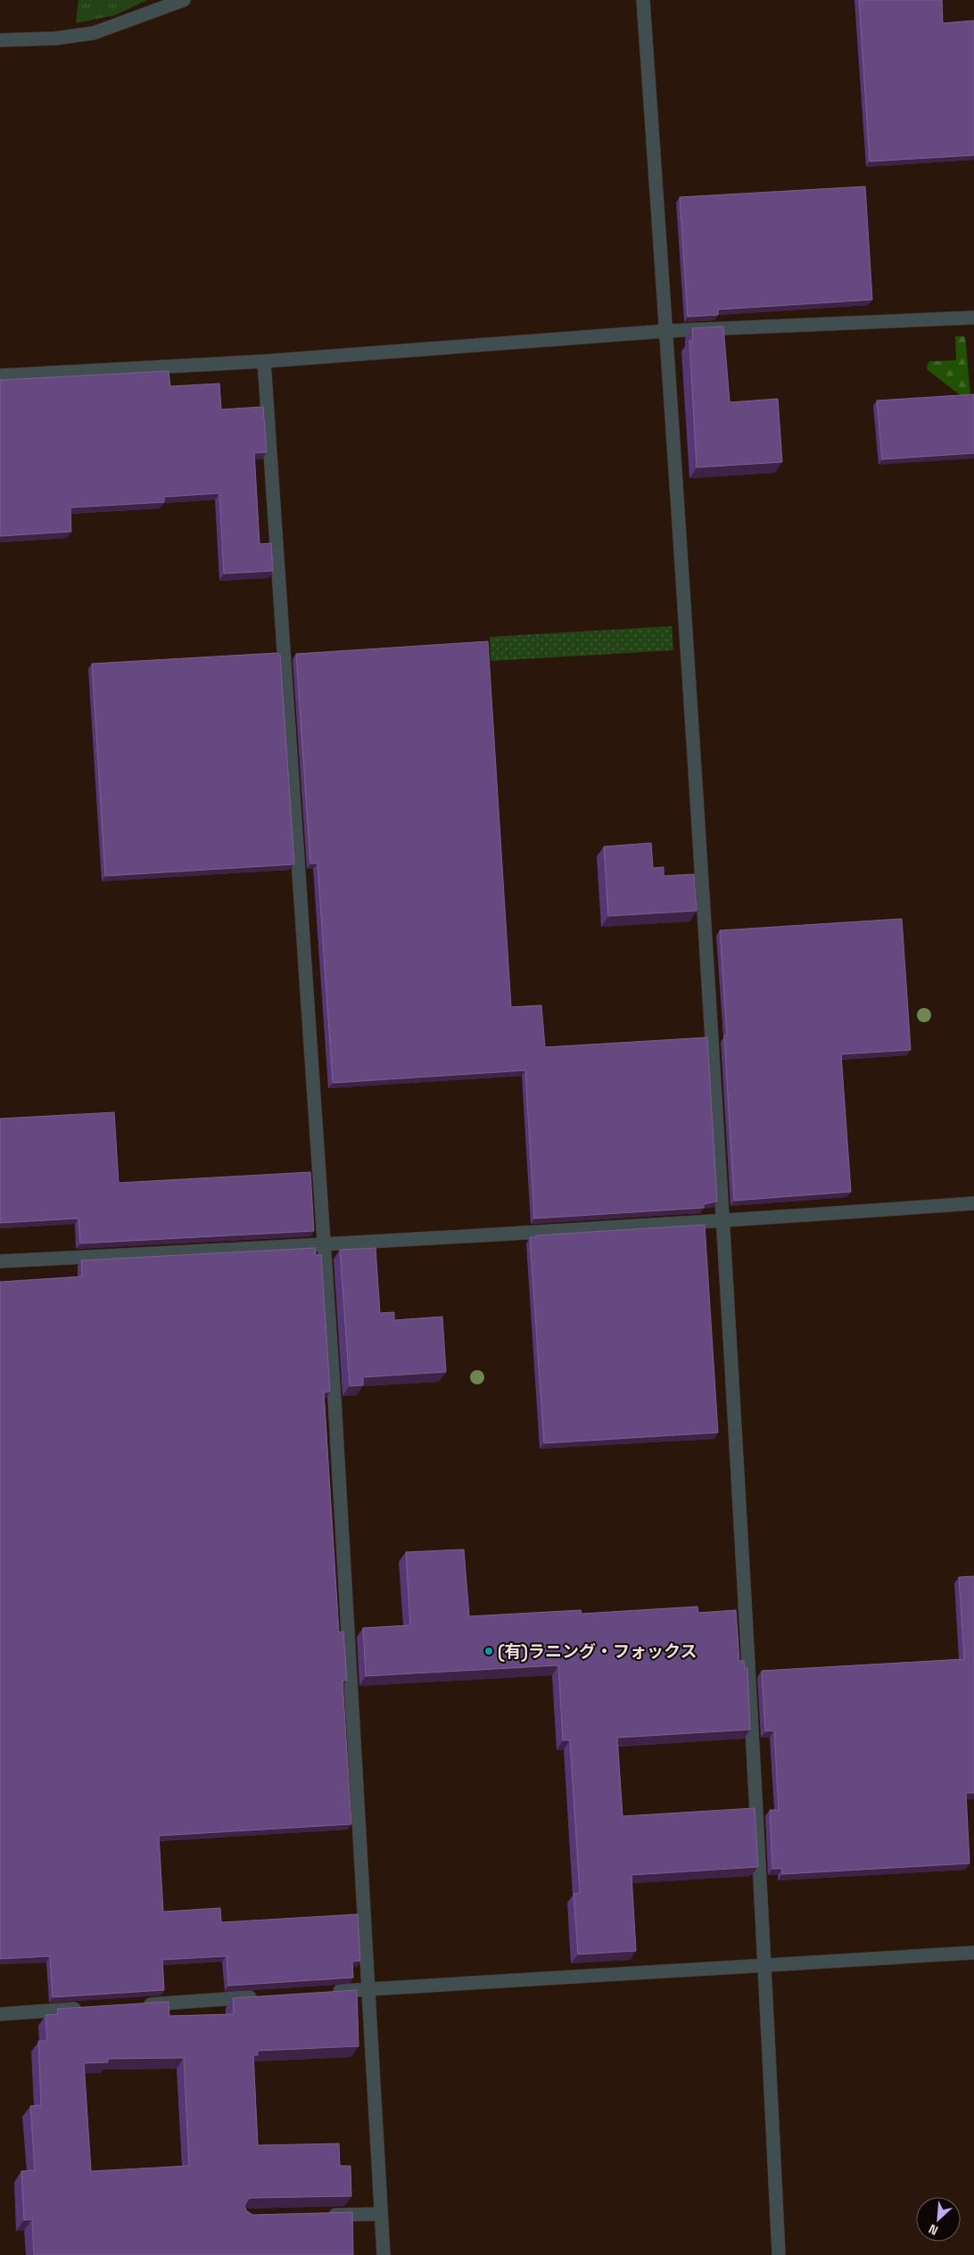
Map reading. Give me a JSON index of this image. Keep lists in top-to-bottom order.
{
  "places": ["(有)ラニング・フォックス"],
  "north": "bottom left"
}
